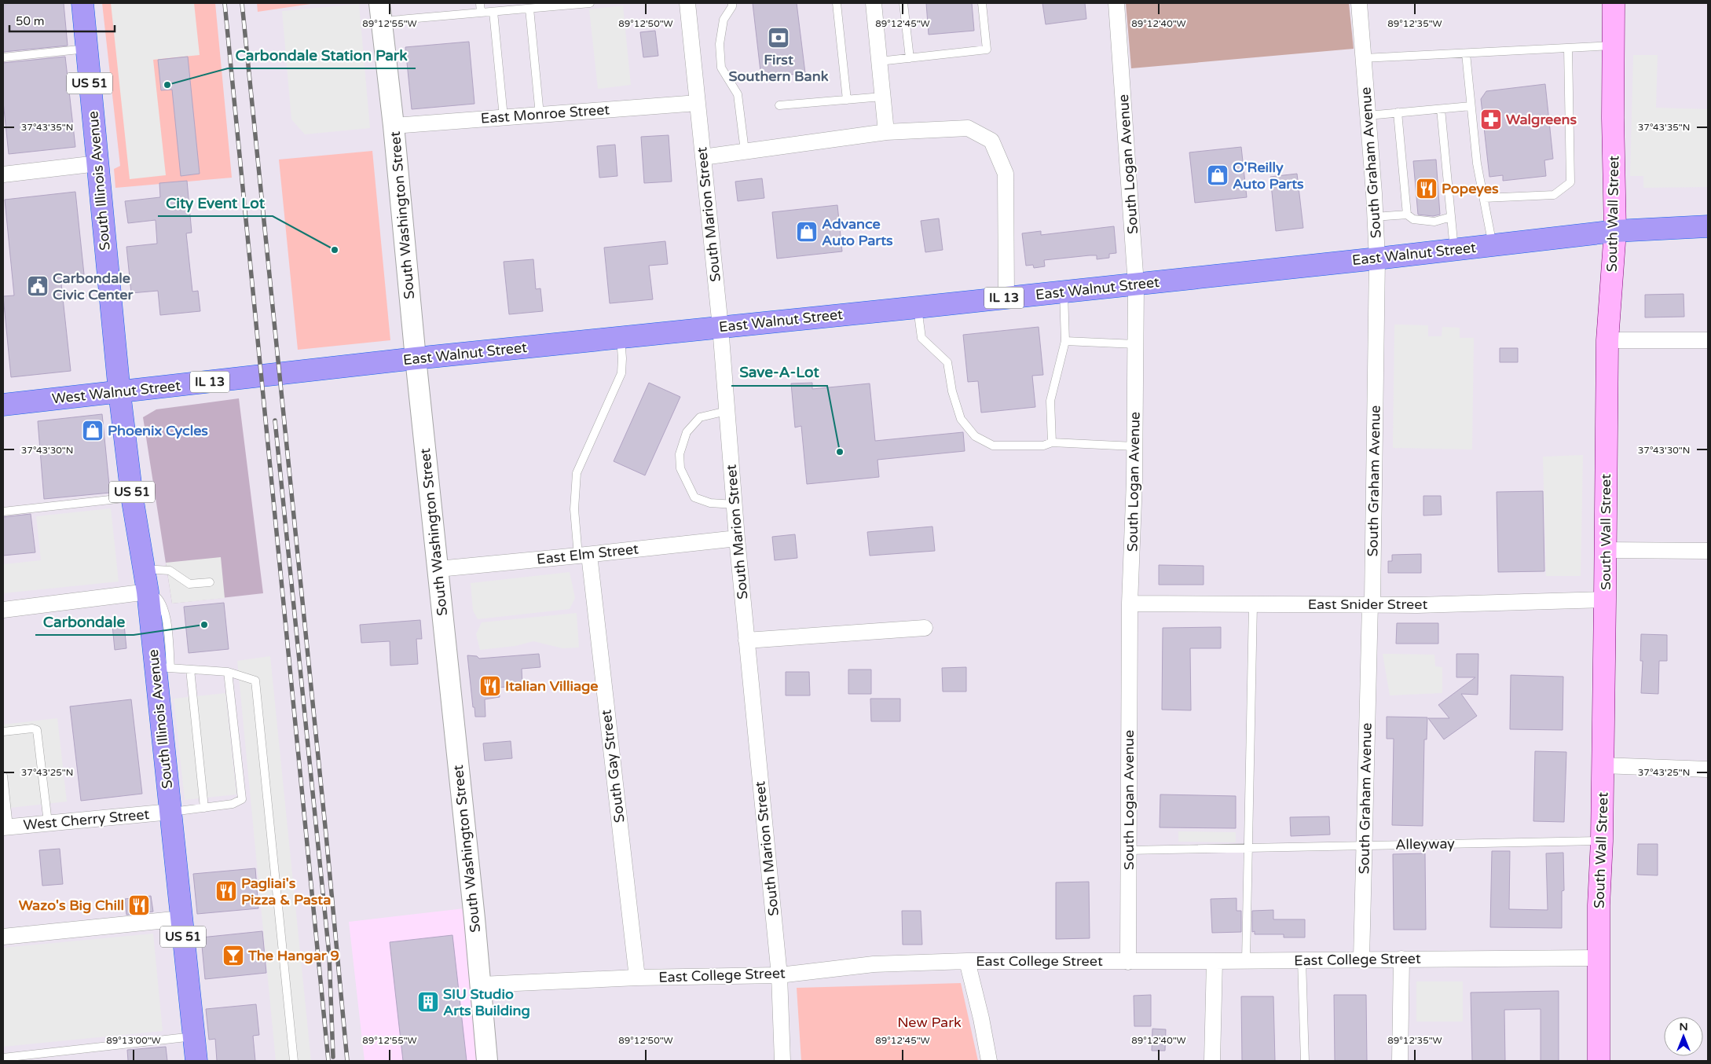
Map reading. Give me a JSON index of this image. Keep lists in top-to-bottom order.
{
  "streets": {
    "highway": [
      "US 51",
      "South Illinois Avenue",
      "East Walnut Street",
      "IL 13",
      "West Walnut Street"
    ],
    "main road": ["South Wall Street"],
    "street": [
      "East Monroe Street",
      "South Graham Avenue",
      "South Logan Avenue",
      "South Marion Street",
      "South Washington Street",
      "East Elm Street",
      "East Snider Street",
      "South Gay Street",
      "West Cherry Street",
      "East College Street"
    ],
    "lane": ["Alleyway"]
  },
  "crossings": [
    ["East Monroe Street", "South Marion Street"],
    ["East Monroe Street", "South Washington Street"],
    ["South Graham Avenue", "East Walnut Street"],
    ["South Graham Avenue", "East Snider Street"],
    ["South Graham Avenue", "Alleyway"],
    ["South Graham Avenue", "East College Street"],
    ["South Logan Avenue", "East Walnut Street"],
    ["South Logan Avenue", "East Snider Street"],
    ["South Logan Avenue", "Alleyway"],
    ["South Logan Avenue", "East College Street"],
    ["South Illinois Avenue", "West Walnut Street"],
    ["South Illinois Avenue", "West Cherry Street"],
    ["South Wall Street", "East Walnut Street"],
    ["South Wall Street", "East Snider Street"],
    ["South Wall Street", "Alleyway"],
    ["South Wall Street", "East College Street"],
    ["South Marion Street", "East Walnut Street"],
    ["South Marion Street", "East Elm Street"],
    ["South Marion Street", "East College Street"],
    ["South Washington Street", "East Walnut Street"],
    ["South Washington Street", "East Elm Street"],
    ["South Washington Street", "East College Street"],
    ["East Walnut Street", "West Walnut Street"],
    ["East Elm Street", "South Gay Street"],
    ["South Gay Street", "East College Street"]
  ],
  "parks": ["New Park"],
  "places": {
    "bank": ["First Southern Bank"],
    "other": [
      "Carbondale Station Park",
      "City Event Lot",
      "Save-A-Lot",
      "Carbondale"
    ],
    "pharmacy": ["Walgreens"],
    "shop": ["O'Reilly Auto Parts", "Advance Auto Parts", "Phoenix Cycles"],
    "restaurant": [
      "Popeyes",
      "Italian Villiage",
      "Pagliai's Pizza & Pasta",
      "Wazo's Big Chill"
    ],
    "public building": ["Carbondale Civic Center"],
    "bar": ["The Hangar 9"],
    "building": ["SIU Studio Arts Building"]
  },
  "scale_bar": "50 m",
  "north": "top",
  "coordinates": [
    "89°12'55\"W",
    "89°12'50\"W",
    "89°12'45\"W",
    "89°12'40\"W",
    "89°12'35\"W",
    "37°43'35\"N",
    "37°43'30\"N",
    "37°43'25\"N",
    "89°13'00\"W"
  ]
}
